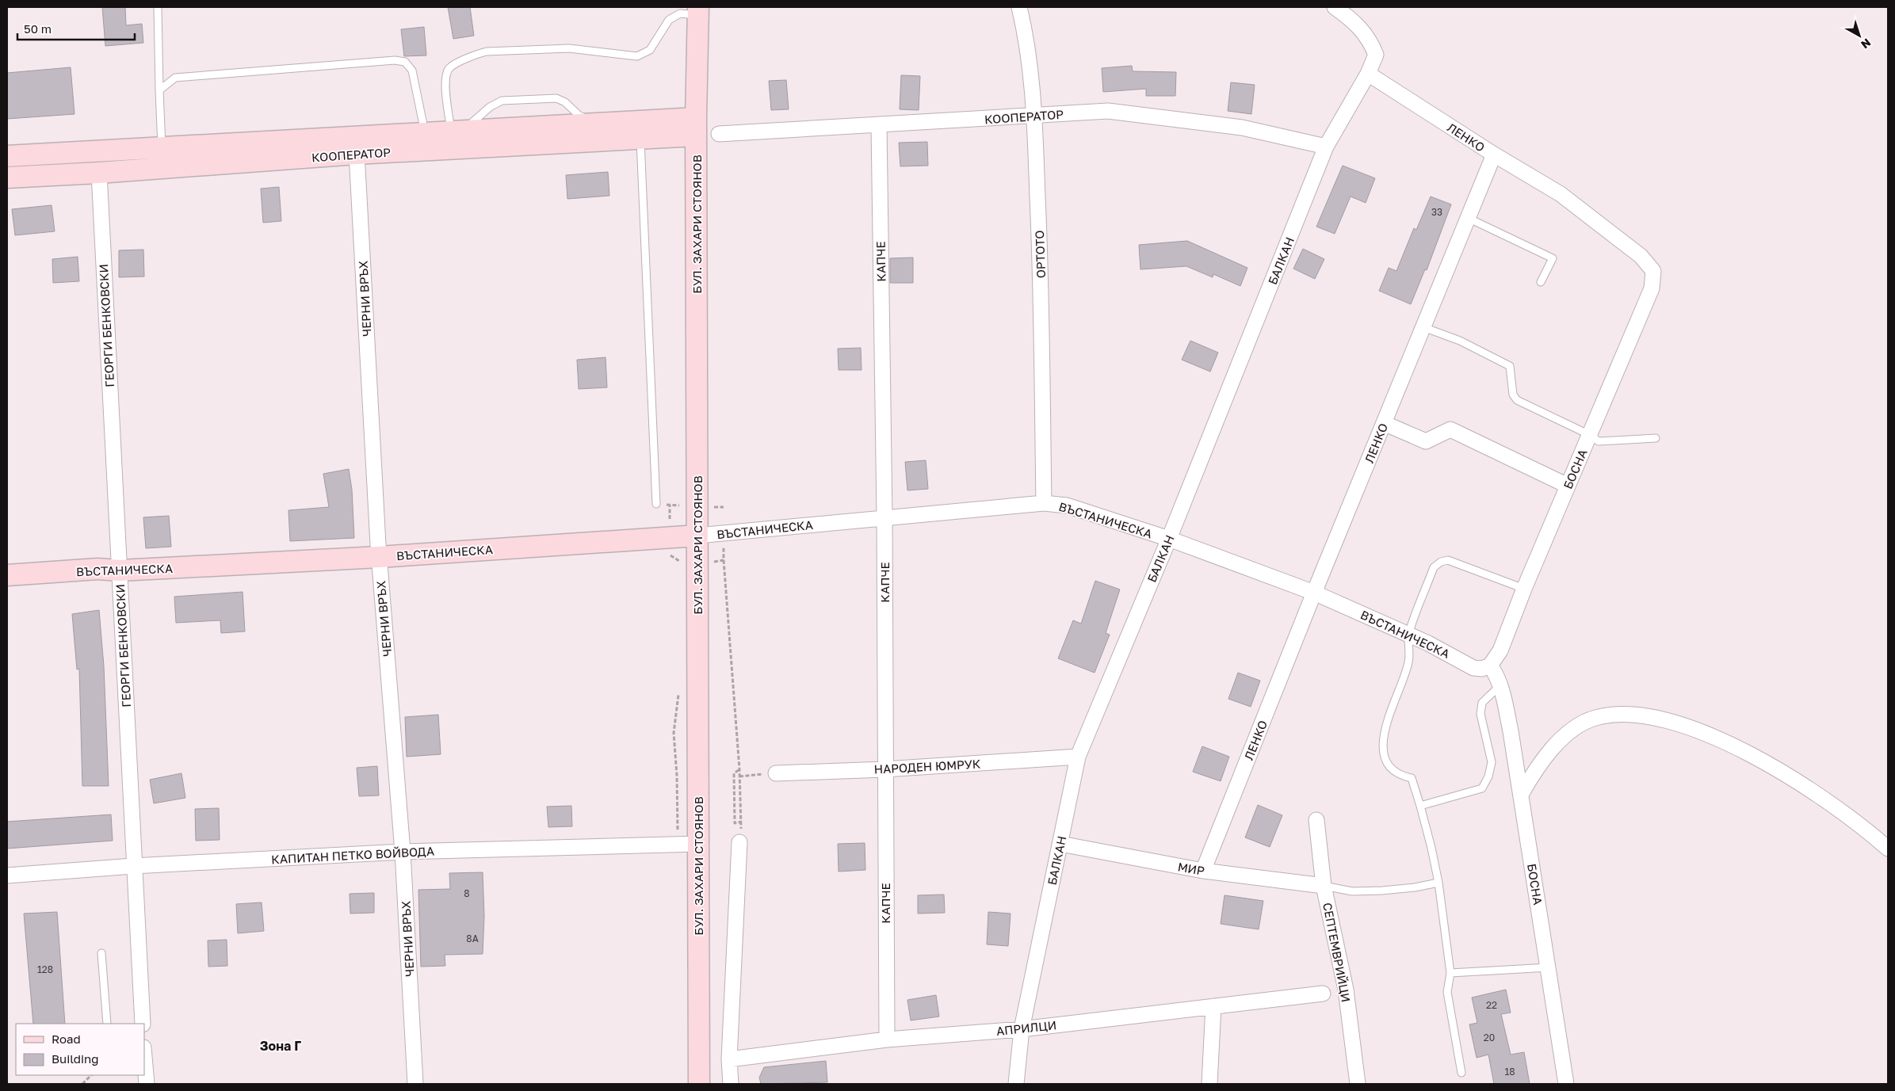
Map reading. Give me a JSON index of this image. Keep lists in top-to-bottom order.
{
  "streets": {
    "main road": ["КООПЕРАТОР", "БУЛ. ЗАХАРИ СТОЯНОВ", "ВЪСТАНИЧЕСКА"],
    "street": [
      "ЛЕНКО",
      "ОРТОТО",
      "БАЛКАН",
      "КАПЧЕ",
      "ЧЕРНИ ВРЪХ",
      "ГЕОРГИ БЕНКОВСКИ",
      "БОСНА",
      "НАРОДЕН ЮМРУК",
      "КАПИТАН ПЕТКО ВОЙВОДА",
      "МИР",
      "СЕПТЕМВРИЙЦИ",
      "АПРИЛЦИ"
    ]
  },
  "crossings": [
    ["КООПЕРАТОР", "БУЛ. ЗАХАРИ СТОЯНОВ"],
    ["КООПЕРАТОР", "ОРТОТО"],
    ["КООПЕРАТОР", "БАЛКАН"],
    ["КООПЕРАТОР", "КАПЧЕ"],
    ["КООПЕРАТОР", "ЧЕРНИ ВРЪХ"],
    ["КООПЕРАТОР", "ГЕОРГИ БЕНКОВСКИ"],
    ["ЛЕНКО", "БАЛКАН"],
    ["ЛЕНКО", "БОСНА"],
    ["ЛЕНКО", "ВЪСТАНИЧЕСКА"],
    ["ЛЕНКО", "МИР"],
    ["БУЛ. ЗАХАРИ СТОЯНОВ", "ВЪСТАНИЧЕСКА"],
    ["БУЛ. ЗАХАРИ СТОЯНОВ", "КАПИТАН ПЕТКО ВОЙВОДА"],
    ["ОРТОТО", "ВЪСТАНИЧЕСКА"],
    ["БАЛКАН", "ВЪСТАНИЧЕСКА"],
    ["БАЛКАН", "НАРОДЕН ЮМРУК"],
    ["БАЛКАН", "МИР"],
    ["БАЛКАН", "АПРИЛЦИ"],
    ["КАПЧЕ", "ВЪСТАНИЧЕСКА"],
    ["КАПЧЕ", "НАРОДЕН ЮМРУК"],
    ["КАПЧЕ", "АПРИЛЦИ"],
    ["ЧЕРНИ ВРЪХ", "ВЪСТАНИЧЕСКА"],
    ["ЧЕРНИ ВРЪХ", "КАПИТАН ПЕТКО ВОЙВОДА"],
    ["ГЕОРГИ БЕНКОВСКИ", "ВЪСТАНИЧЕСКА"],
    ["ГЕОРГИ БЕНКОВСКИ", "КАПИТАН ПЕТКО ВОЙВОДА"],
    ["БОСНА", "ВЪСТАНИЧЕСКА"],
    ["МИР", "СЕПТЕМВРИЙЦИ"]
  ],
  "districts": ["Зона Г"],
  "house_numbers": [
    "33",
    "8",
    "8А",
    "128",
    "22",
    "20",
    "18"
  ],
  "legend": ["Road", "Building"],
  "scale_bar": "50 m",
  "north": "bottom right"
}
